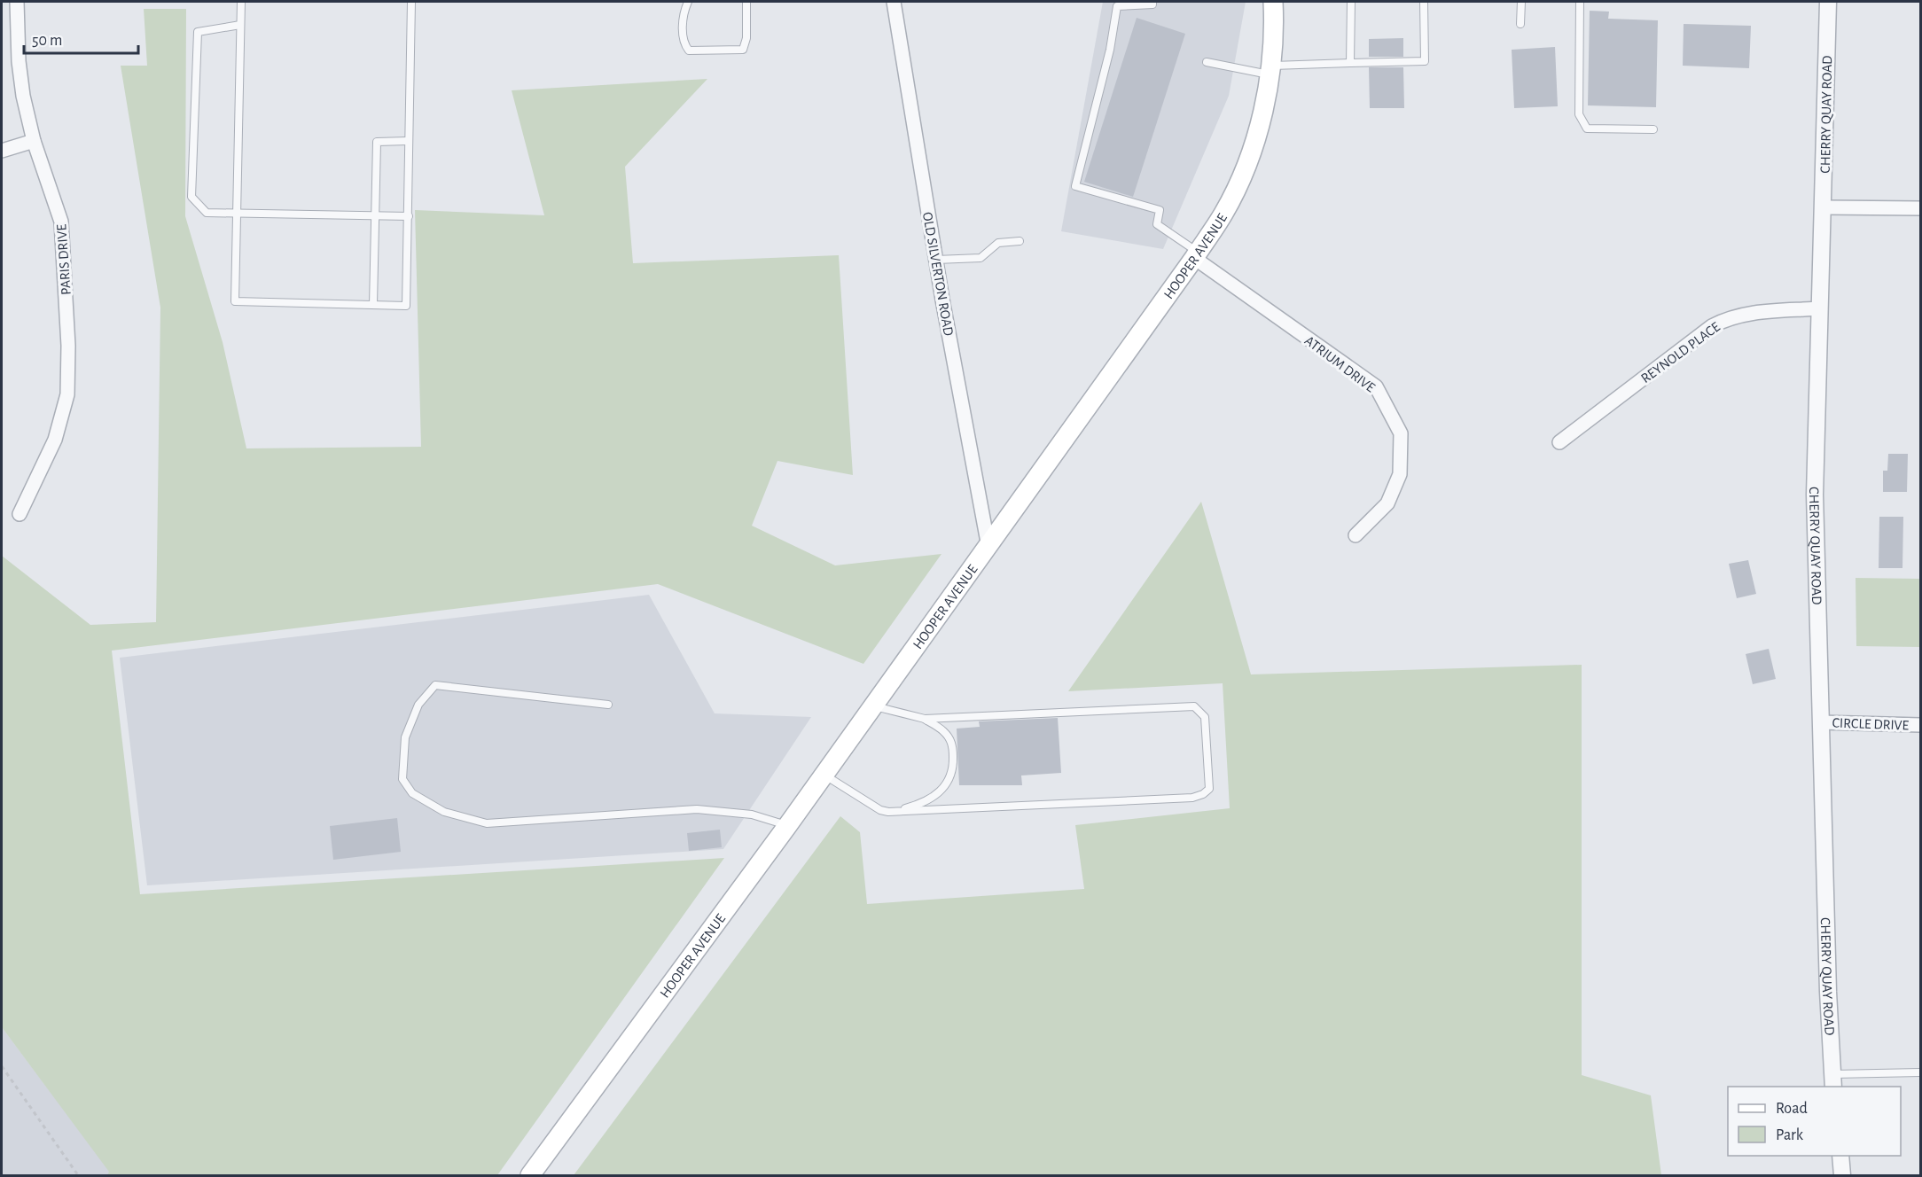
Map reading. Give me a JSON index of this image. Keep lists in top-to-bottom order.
{
  "streets": {
    "main road": ["HOOPER AVENUE"],
    "street": [
      "CHERRY QUAY ROAD",
      "PARIS DRIVE",
      "OLD SILVERTON ROAD",
      "REYNOLD PLACE",
      "ATRIUM DRIVE",
      "CIRCLE DRIVE"
    ]
  },
  "crossings": [
    ["CHERRY QUAY ROAD", "REYNOLD PLACE"],
    ["CHERRY QUAY ROAD", "CIRCLE DRIVE"],
    ["HOOPER AVENUE", "OLD SILVERTON ROAD"],
    ["HOOPER AVENUE", "ATRIUM DRIVE"]
  ],
  "legend": ["Road", "Park"],
  "scale_bar": "50 m"
}
